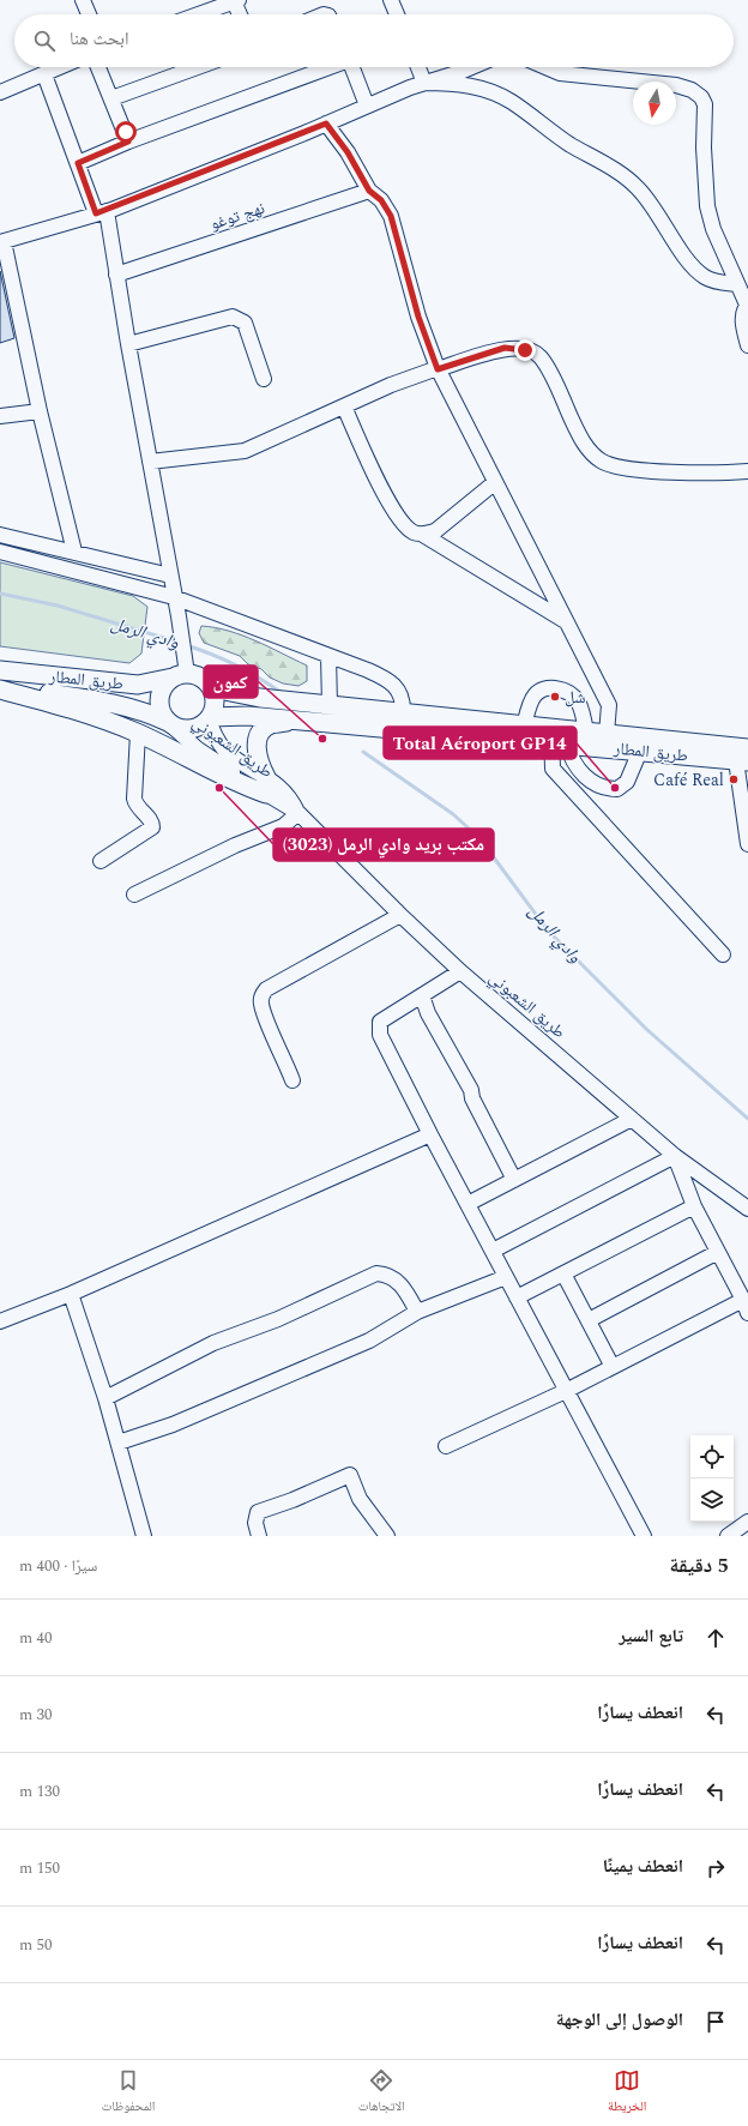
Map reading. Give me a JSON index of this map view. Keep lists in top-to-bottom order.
{
  "streets": {
    "main road": ["طريق المطار"],
    "street": ["نهج توغو", "طريق الشعبوني"]
  },
  "crossings": [
    ["طريق المطار", "طريق الشعبوني"]
  ],
  "water": ["وادي الرمل"],
  "places": [
    "شل",
    "كمون",
    "Café Real",
    "مكتب بريد وادي الرمل (3023)",
    "Total Aéroport GP14"
  ],
  "north": "bottom",
  "page": {
    "search": "ابحث هنا",
    "heading": ["5 دقيقة", "سيرًا · 400 m"],
    "list": [
      ["تابع السير", "40 m"],
      ["انعطف يسارًا", "30 m"],
      ["انعطف يسارًا", "130 m"],
      ["انعطف يمينًا", "150 m"],
      ["انعطف يسارًا", "50 m"],
      "الوصول إلى الوجهة"
    ],
    "nav": ["الخريطة", "الاتجاهات", "المحفوظات"]
  }
}
